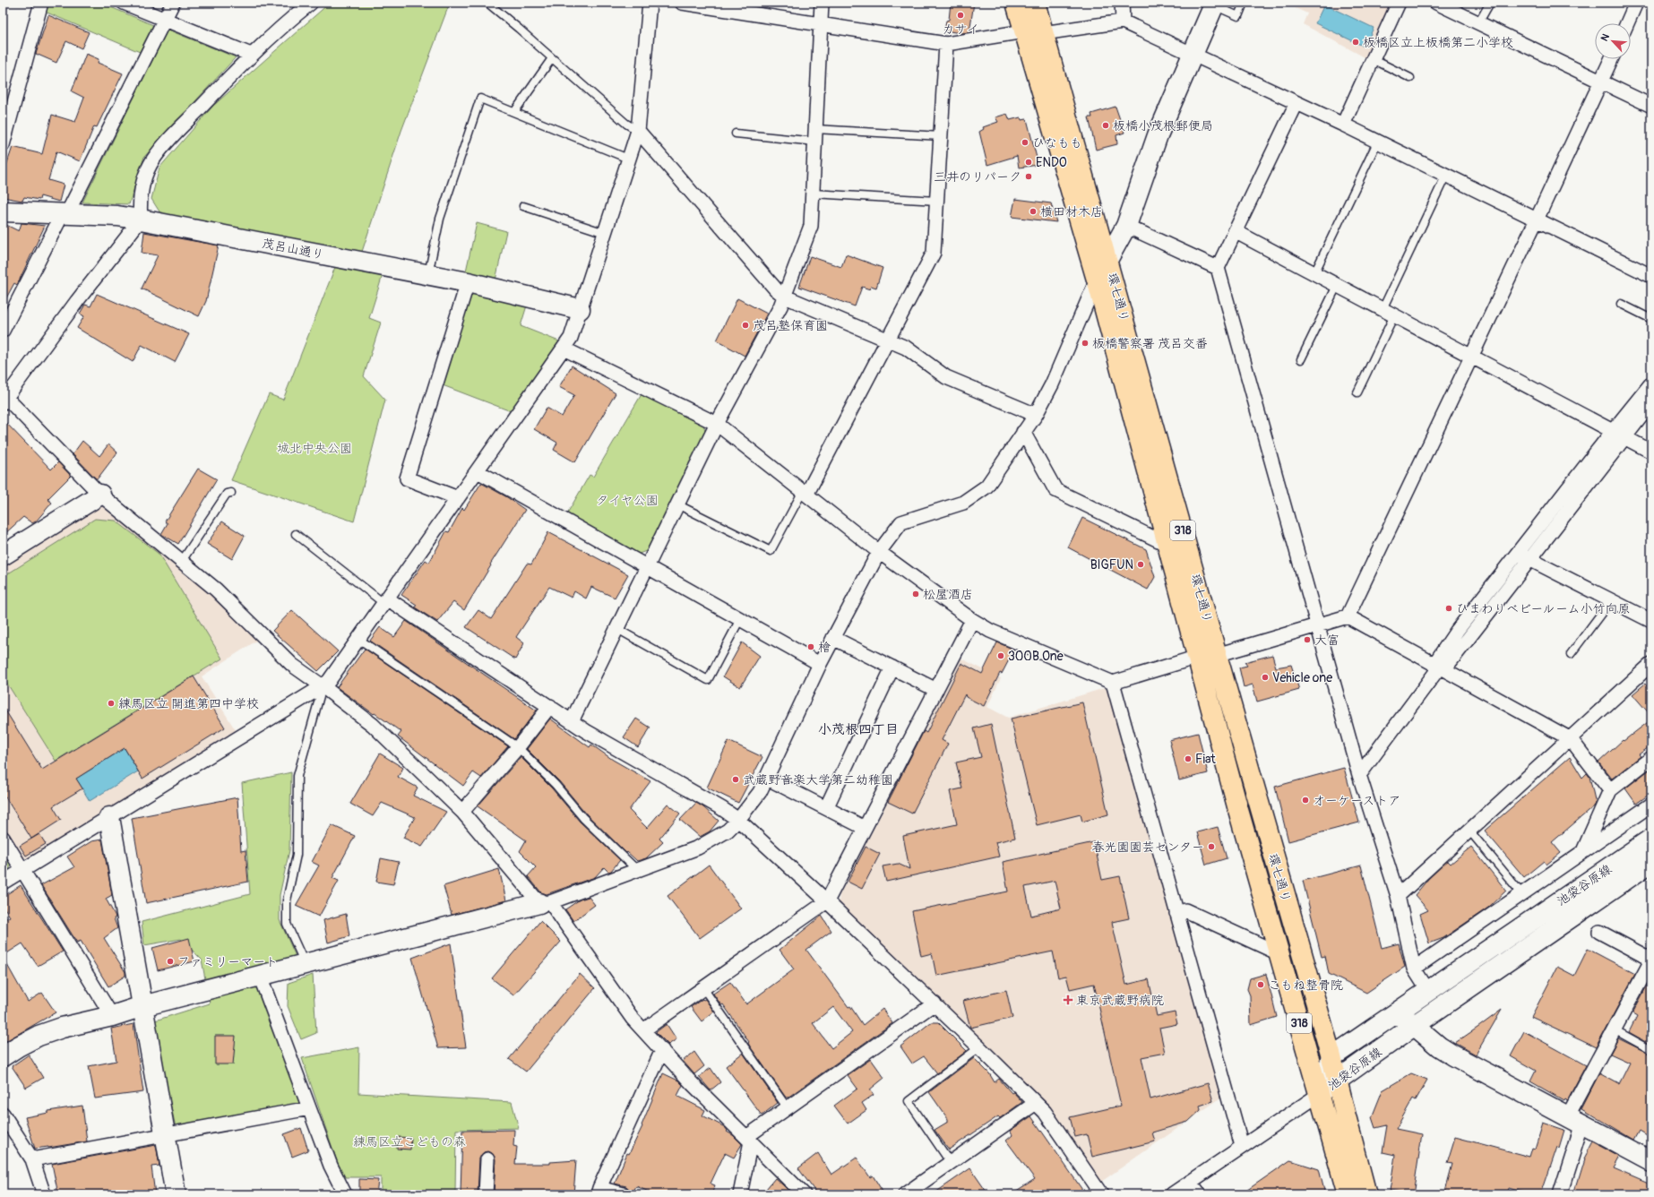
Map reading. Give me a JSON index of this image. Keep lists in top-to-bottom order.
{
  "streets": {
    "main road": ["環七通り", "318"],
    "street": ["茂呂山通り", "池袋谷原線"]
  },
  "crossings": [
    ["環七通り", "池袋谷原線"]
  ],
  "districts": ["小茂根四丁目"],
  "parks": ["城北中央公園", "タイヤ公園", "練馬区立こどもの森"],
  "places": {
    "other": [
      "カサイ",
      "板橋区立上板橋第二小学校",
      "板橋小茂根郵便局",
      "ひなもも",
      "ENDO",
      "三井のリパーク",
      "横田材木店",
      "茂呂塾保育園",
      "板橋警察署 茂呂交番",
      "BIGFUN",
      "松屋酒店",
      "ひまわりベビールーム小竹向原",
      "大富",
      "檜",
      "300B One",
      "Vehicle one",
      "練馬区立 開進第四中学校",
      "Fiat",
      "武蔵野音楽大学第二幼稚園",
      "オーケーストア",
      "春光園園芸センター",
      "ファミリーマート",
      "こもね整骨院"
    ],
    "health": ["東京武蔵野病院"]
  },
  "north": "top left"
}
